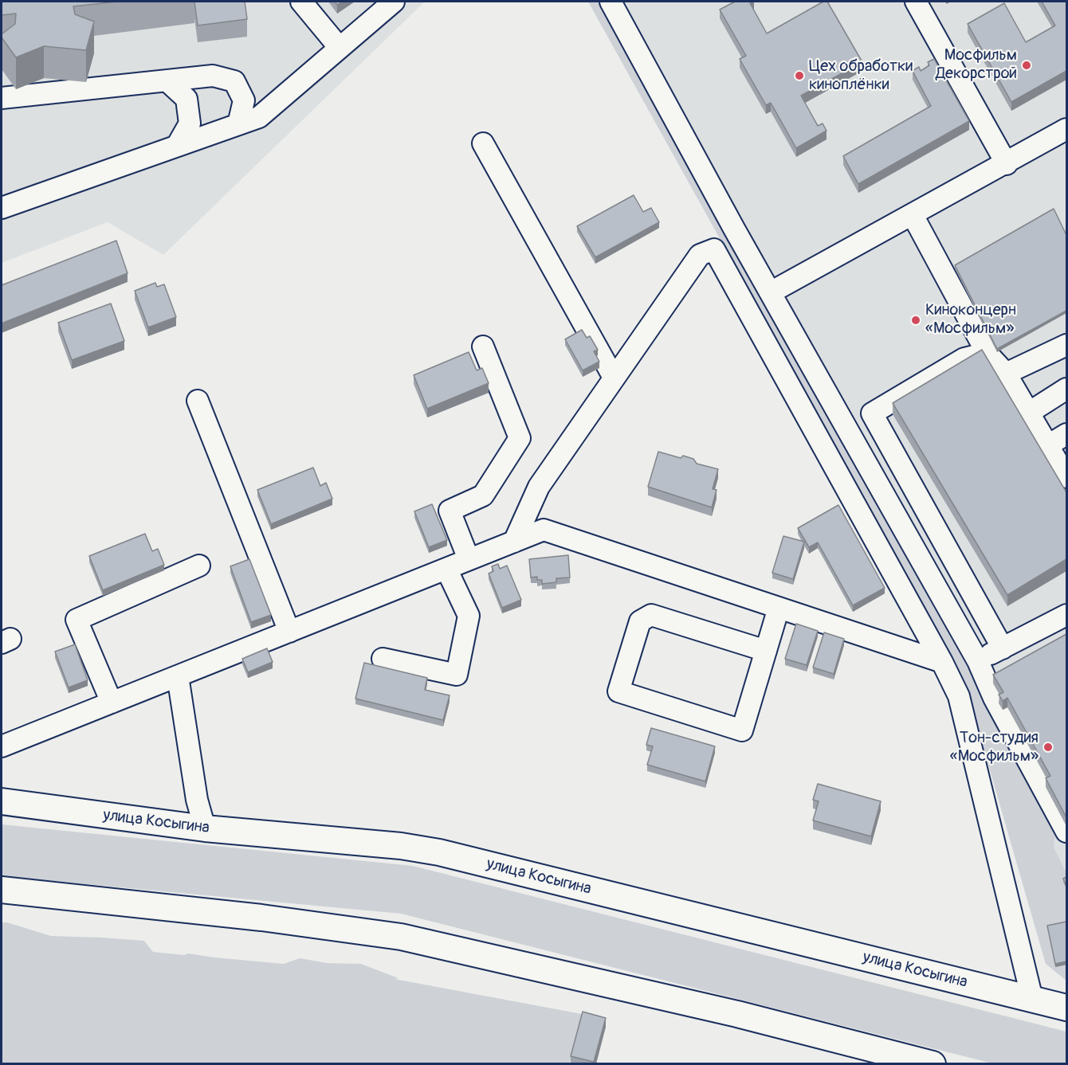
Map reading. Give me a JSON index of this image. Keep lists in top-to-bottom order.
{
  "streets": {
    "main road": ["улица Косыгина"]
  },
  "places": [
    "Мосфильм Декорстрой",
    "Цех обработки киноплёнки",
    "Киноконцерн «Мосфильм»",
    "Тон-студия «Мосфильм»"
  ]
}
